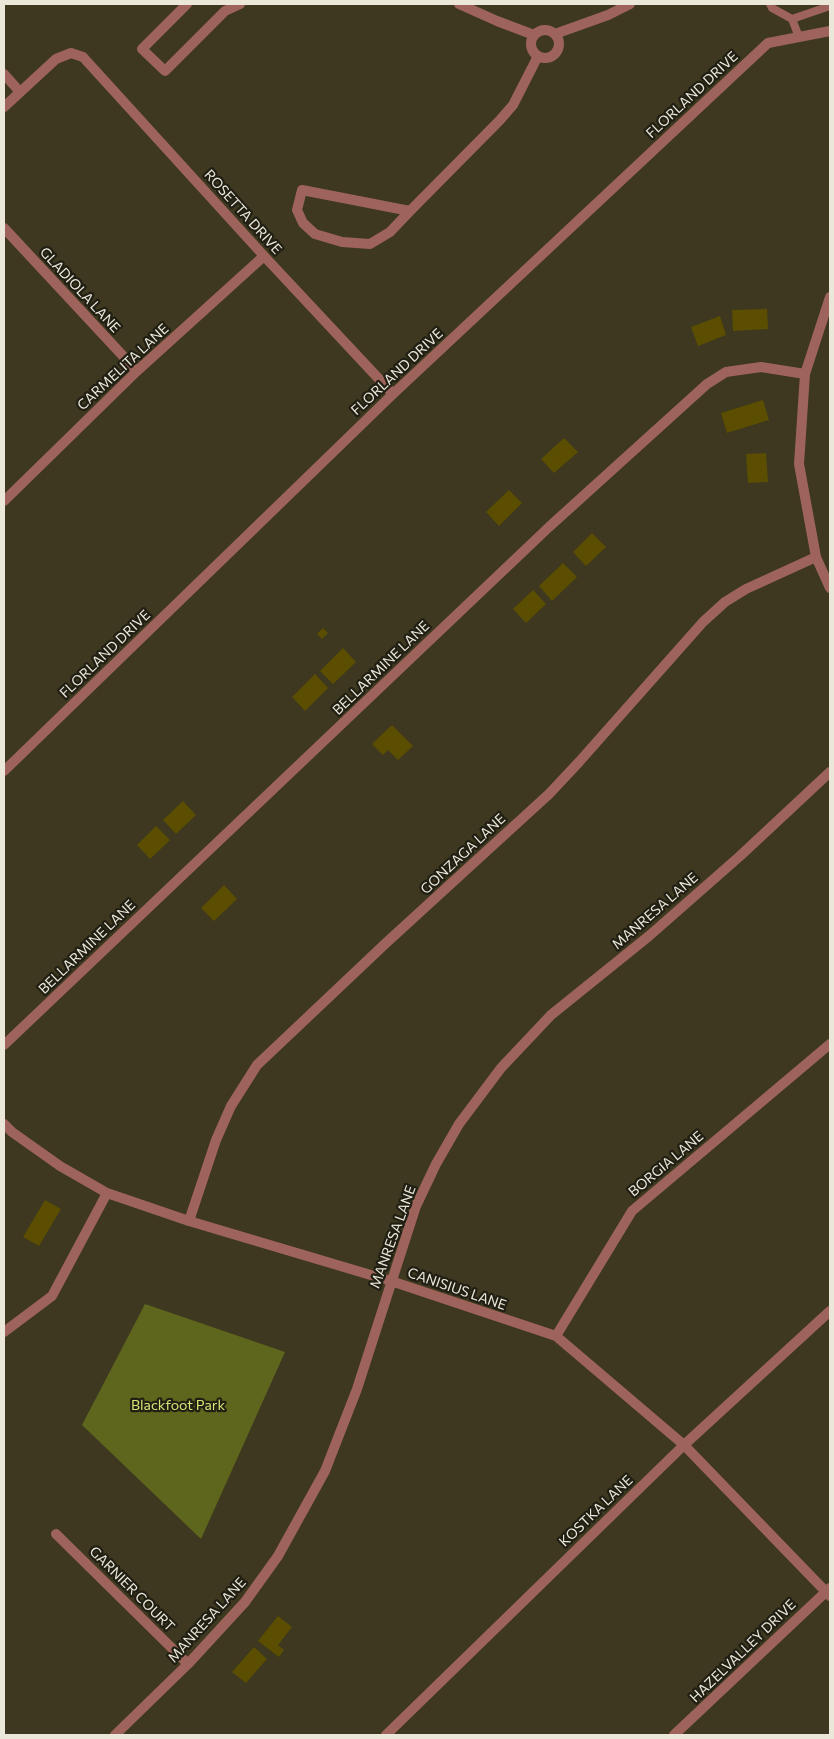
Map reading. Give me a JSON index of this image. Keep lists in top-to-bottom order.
{
  "streets": {
    "street": [
      "FLORLAND DRIVE",
      "ROSETTA DRIVE",
      "GLADIOLA LANE",
      "CARMELITA LANE",
      "BELLARMINE LANE",
      "GONZAGA LANE",
      "MANRESA LANE",
      "BORGIA LANE",
      "CANISIUS LANE",
      "KOSTKA LANE",
      "GARNIER COURT",
      "HAZELVALLEY DRIVE"
    ]
  },
  "crossings": [
    ["FLORLAND DRIVE", "ROSETTA DRIVE"],
    ["ROSETTA DRIVE", "CARMELITA LANE"],
    ["GLADIOLA LANE", "CARMELITA LANE"],
    ["GONZAGA LANE", "CANISIUS LANE"],
    ["MANRESA LANE", "CANISIUS LANE"],
    ["MANRESA LANE", "GARNIER COURT"],
    ["BORGIA LANE", "CANISIUS LANE"],
    ["CANISIUS LANE", "KOSTKA LANE"],
    ["CANISIUS LANE", "HAZELVALLEY DRIVE"]
  ],
  "parks": ["Blackfoot Park"]
}
